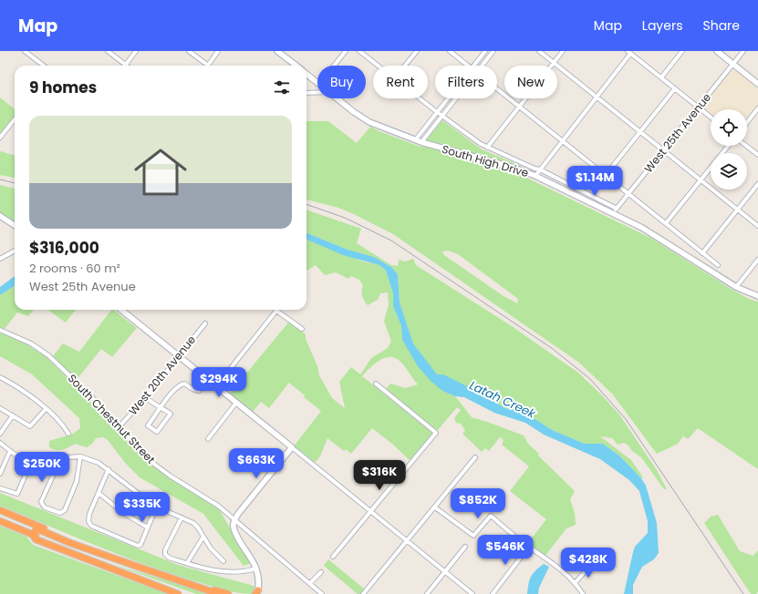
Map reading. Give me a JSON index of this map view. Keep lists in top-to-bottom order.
{
  "streets": {
    "main road": ["South High Drive"],
    "street": ["West 25th Avenue", "West 20th Avenue", "South Chestnut Street"]
  },
  "crossings": [
    ["West 25th Avenue", "South High Drive"],
    ["West 20th Avenue", "South Chestnut Street"]
  ],
  "water": ["Latah Creek"],
  "page": {
    "header": "Map",
    "nav": ["Map", "Layers", "Share"],
    "chip": [
      "Buy",
      "Rent",
      "Filters",
      "New"
    ],
    "heading": "9 homes",
    "list": [
      {
        "name": "$316,000",
        "note": "2 rooms · 60 m² · West 25th Avenue"
      }
    ],
    "price": [
      "$1.14M",
      "$294K",
      "$663K",
      "$250K",
      "$316K",
      "$852K",
      "$335K",
      "$546K",
      "$428K"
    ]
  }
}
